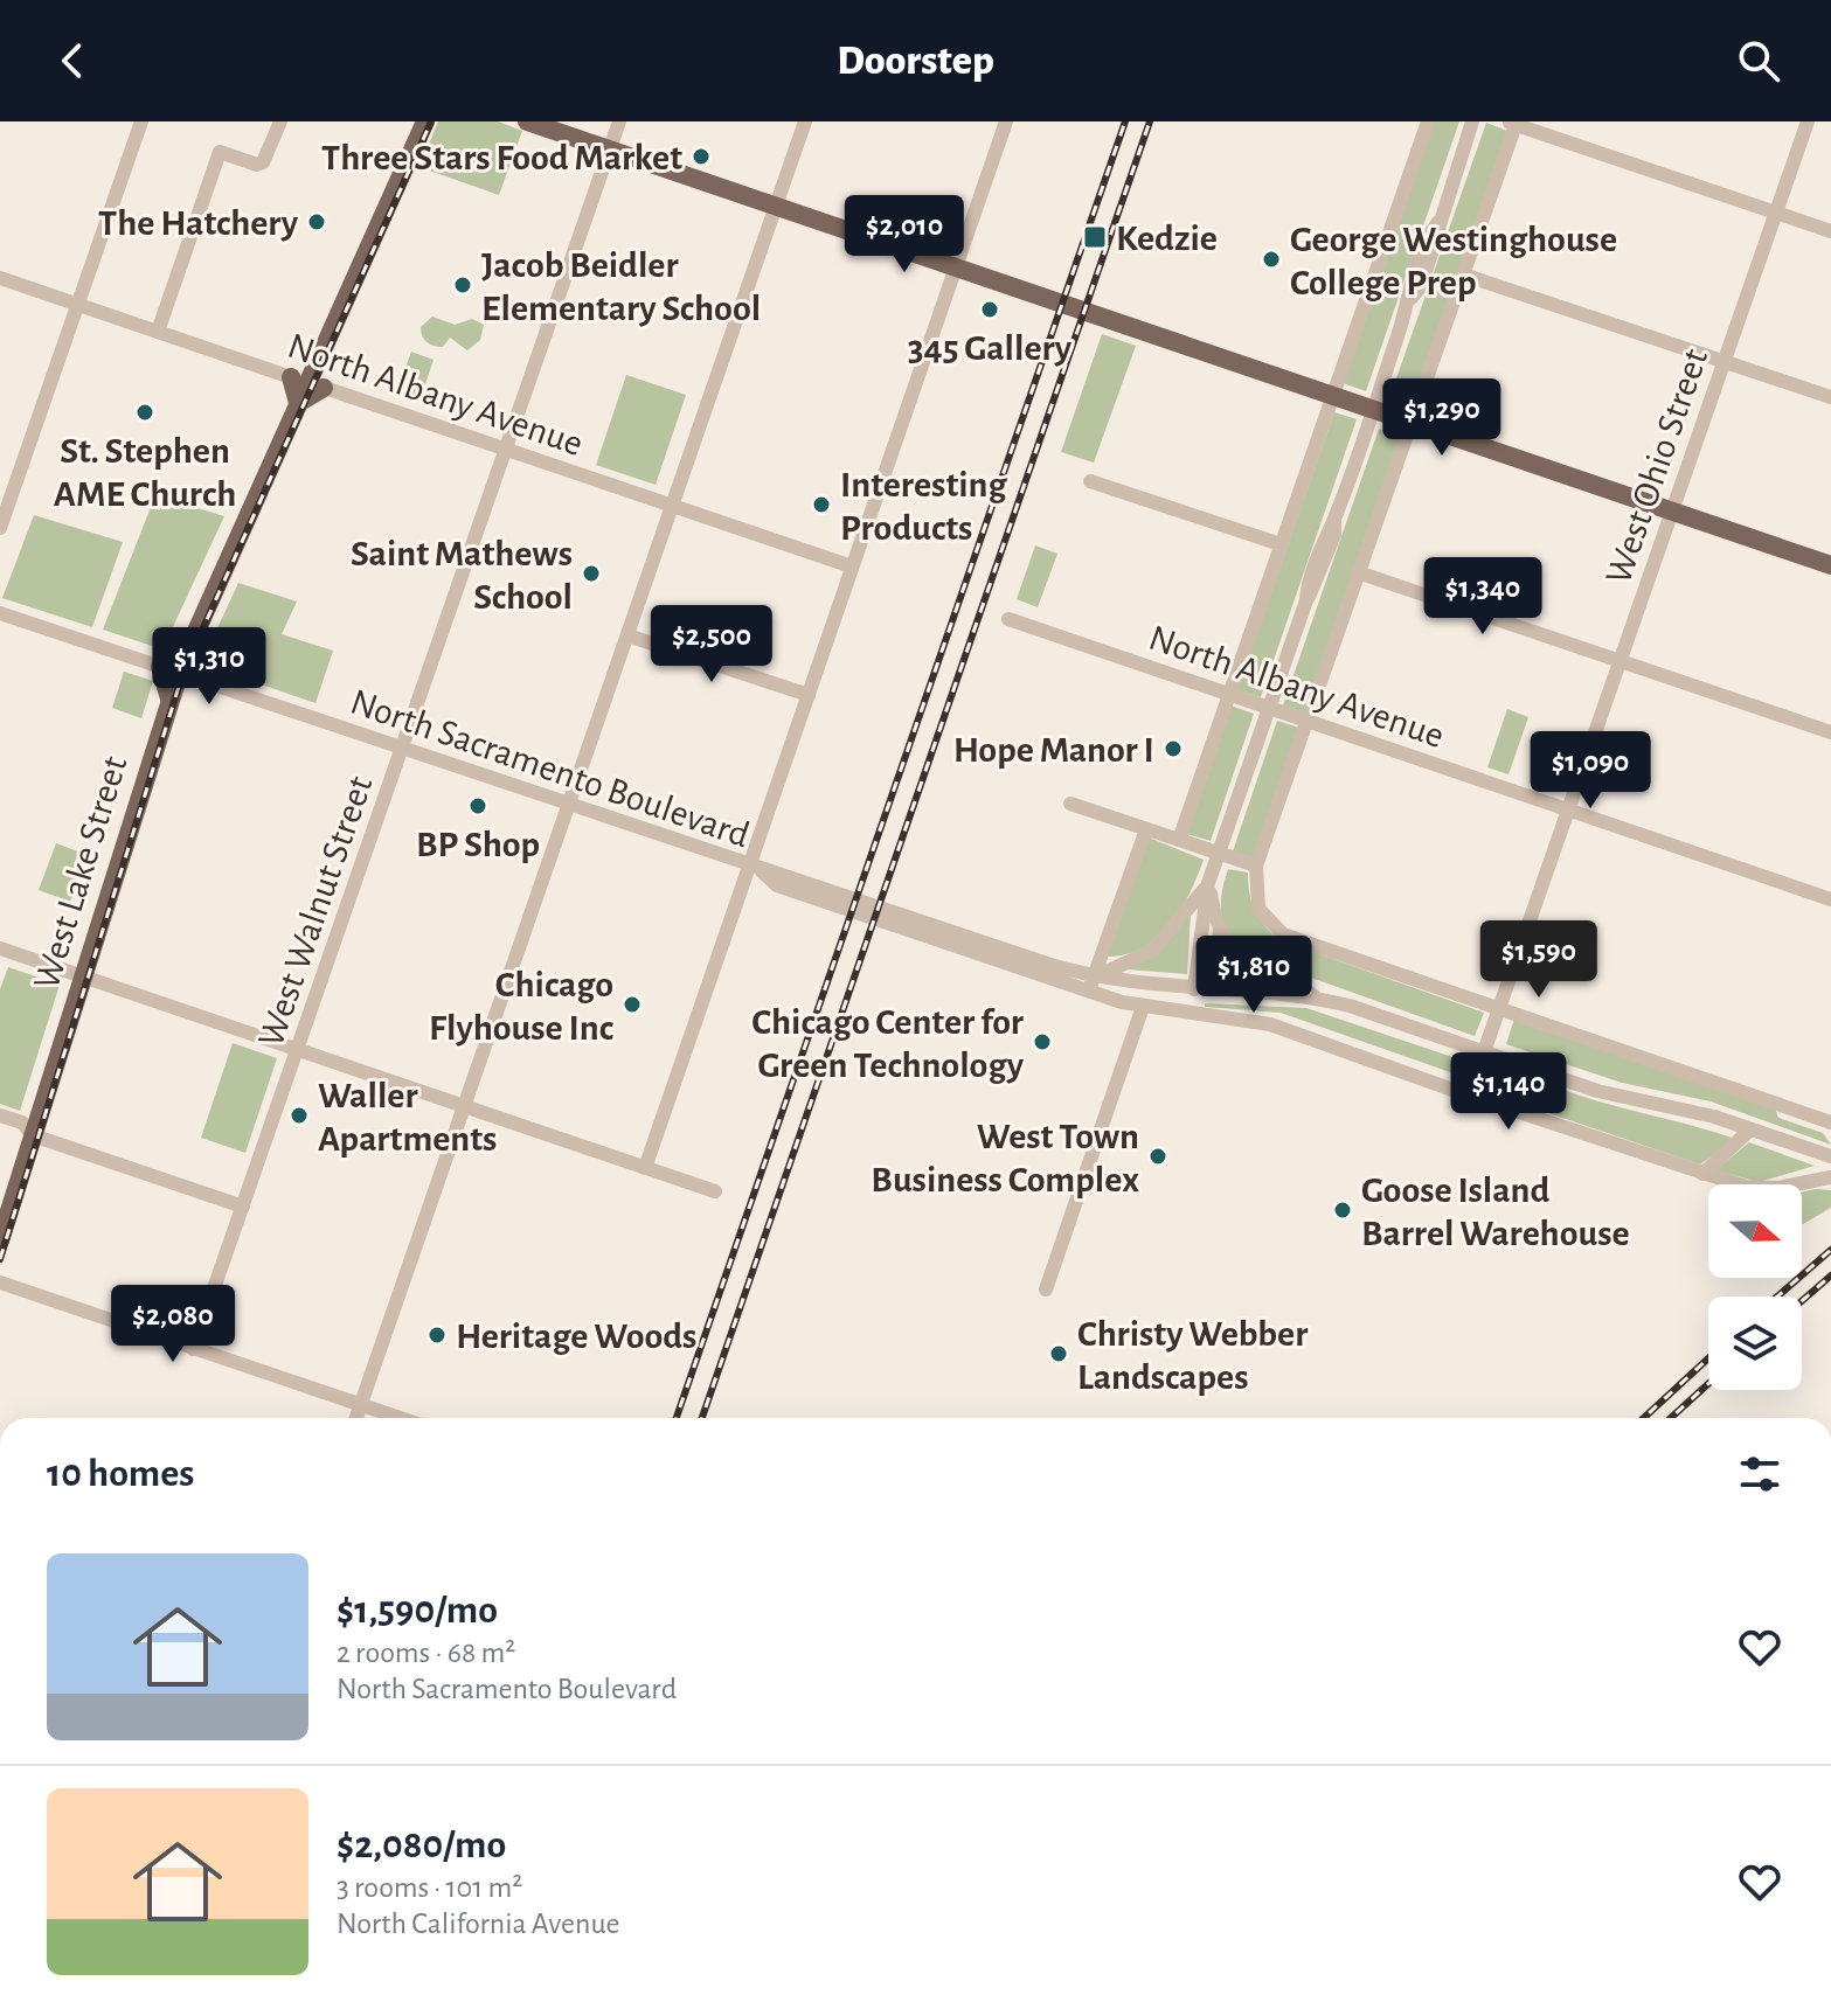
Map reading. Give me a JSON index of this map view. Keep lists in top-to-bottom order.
{
  "streets": {
    "main road": ["West Lake Street"],
    "street": [
      "North Albany Avenue",
      "West Ohio Street",
      "North Sacramento Boulevard",
      "West Walnut Street"
    ]
  },
  "crossings": [
    ["North Albany Avenue", "West Ohio Street"],
    ["North Albany Avenue", "West Lake Street"],
    ["North Albany Avenue", "West Walnut Street"],
    ["West Ohio Street", "North Sacramento Boulevard"],
    ["North Sacramento Boulevard", "West Lake Street"],
    ["North Sacramento Boulevard", "West Walnut Street"]
  ],
  "places": {
    "other": [
      "Three Stars Food Market",
      "The Hatchery",
      "George Westinghouse College Prep",
      "Jacob Beidler Elementary School",
      "345 Gallery",
      "St. Stephen AME Church",
      "Interesting Products",
      "Saint Mathews School",
      "Hope Manor I",
      "BP Shop",
      "Chicago Flyhouse Inc",
      "Chicago Center for Green Technology",
      "Waller Apartments",
      "West Town Business Complex",
      "Goose Island Barrel Warehouse",
      "Heritage Woods",
      "Christy Webber Landscapes"
    ],
    "transit": ["Kedzie"]
  },
  "north": "right",
  "page": {
    "header": "Doorstep",
    "price": [
      "$2,010",
      "$1,290",
      "$1,340",
      "$2,500",
      "$1,310",
      "$1,090",
      "$1,590",
      "$1,810",
      "$1,140",
      "$2,080"
    ],
    "heading": "10 homes",
    "list": [
      {
        "name": "$1,590/mo",
        "note": "2 rooms · 68 m² · North Sacramento Boulevard"
      },
      {
        "name": "$2,080/mo",
        "note": "3 rooms · 101 m² · North California Avenue"
      }
    ]
  }
}
